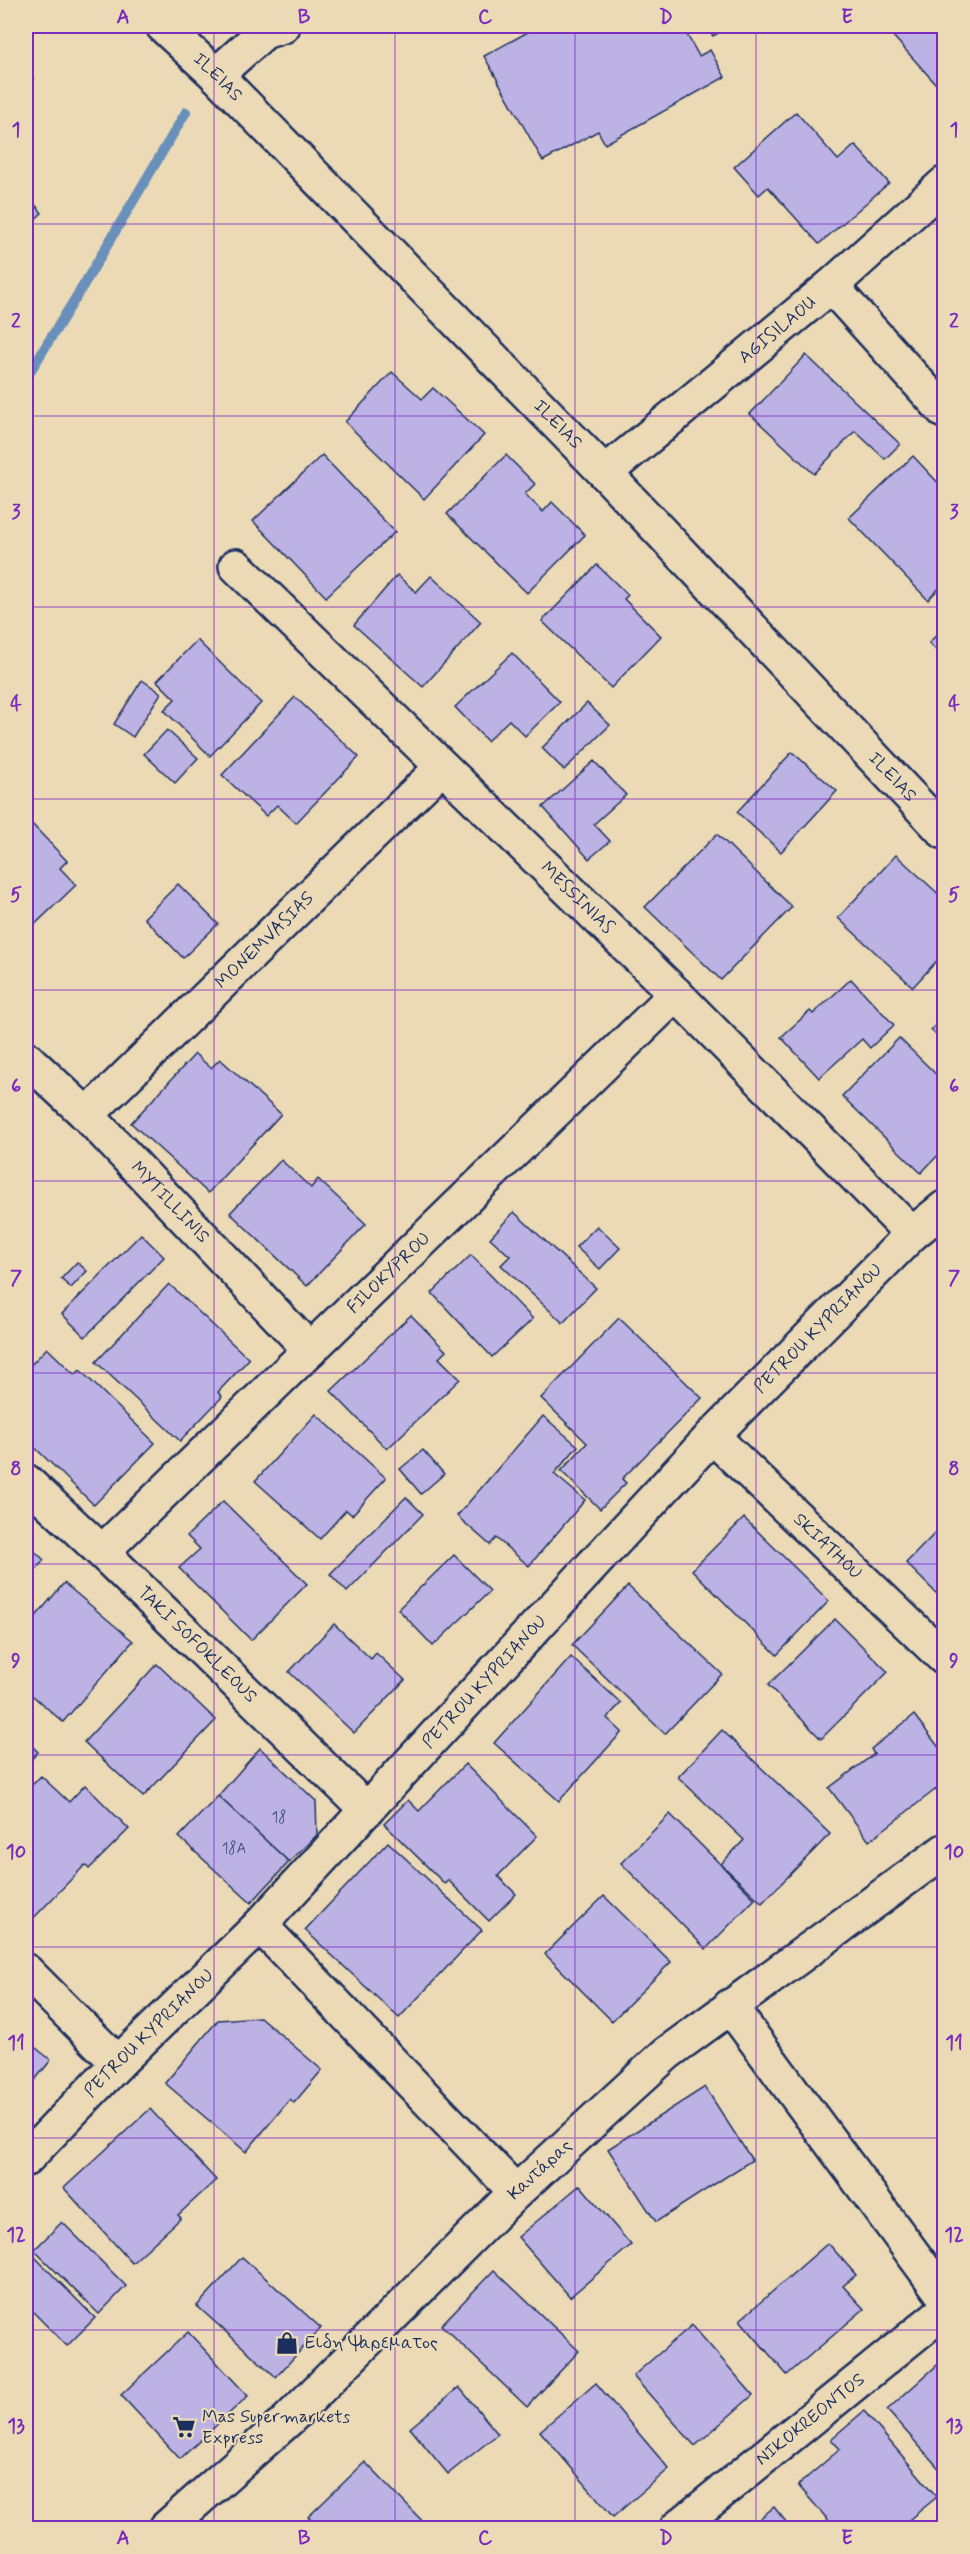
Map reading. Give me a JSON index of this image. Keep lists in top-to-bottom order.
{
  "streets": {
    "street": [
      "ILEIAS",
      "AGISILAOU",
      "MESSINIAS",
      "MONEMVASIAS",
      "MYTILLINIS",
      "FILOKYPROU",
      "PETROU KYPRIANOU",
      "SKIATHOU",
      "TAKI SOFOKLEOUS",
      "Καντάρας",
      "NIKOKREONTOS"
    ]
  },
  "crossings": [
    ["ILEIAS", "AGISILAOU"],
    ["MESSINIAS", "MONEMVASIAS"],
    ["MESSINIAS", "FILOKYPROU"],
    ["MESSINIAS", "PETROU KYPRIANOU"],
    ["MONEMVASIAS", "MYTILLINIS"],
    ["MYTILLINIS", "FILOKYPROU"],
    ["FILOKYPROU", "TAKI SOFOKLEOUS"],
    ["PETROU KYPRIANOU", "SKIATHOU"],
    ["PETROU KYPRIANOU", "TAKI SOFOKLEOUS"]
  ],
  "places": {
    "shop": ["Ειδη Ψαρεματος"],
    "supermarket": ["Mas Supermarkets Express"]
  },
  "house_numbers": ["18", "18A"],
  "grid": {
    "columns": [
      "A",
      "B",
      "C",
      "D",
      "E"
    ],
    "rows": [
      "1",
      "2",
      "3",
      "4",
      "5",
      "6",
      "7",
      "8",
      "9",
      "10",
      "11",
      "12",
      "13"
    ]
  }
}
